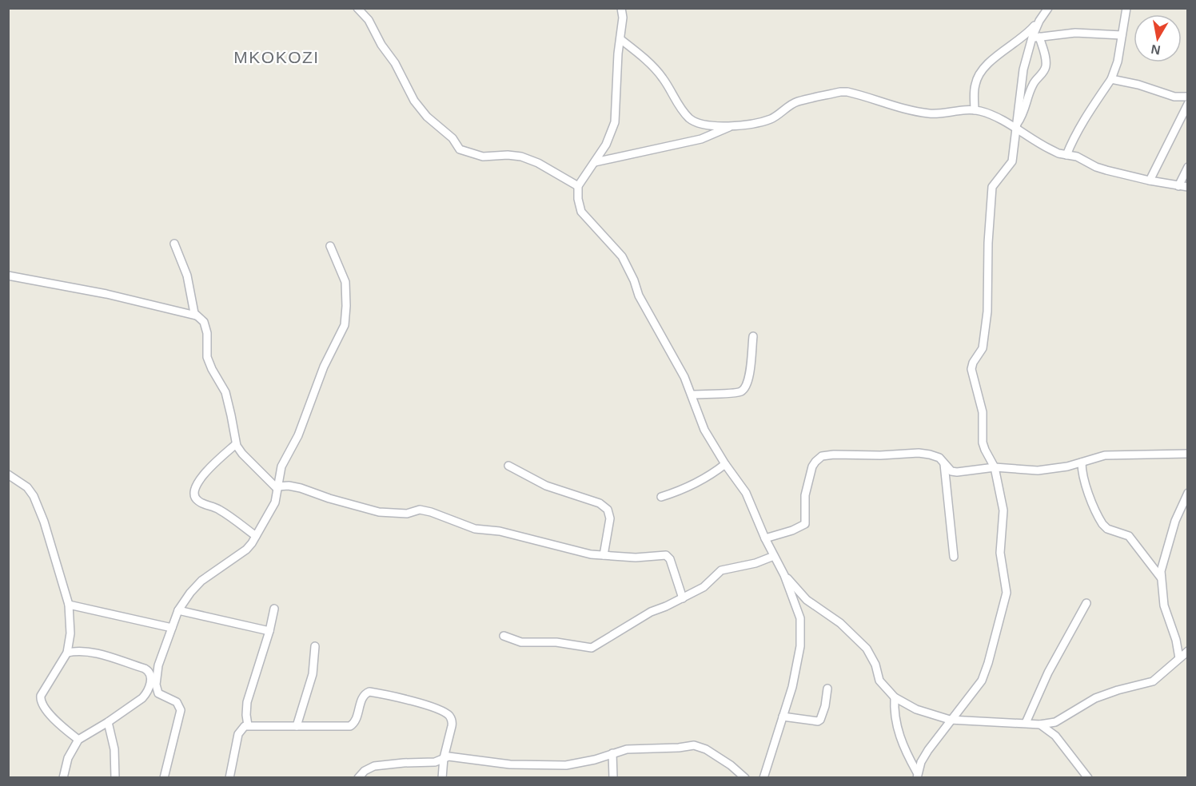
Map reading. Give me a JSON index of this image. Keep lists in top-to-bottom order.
{
  "districts": ["MKOKOZI"],
  "north": "bottom"
}
